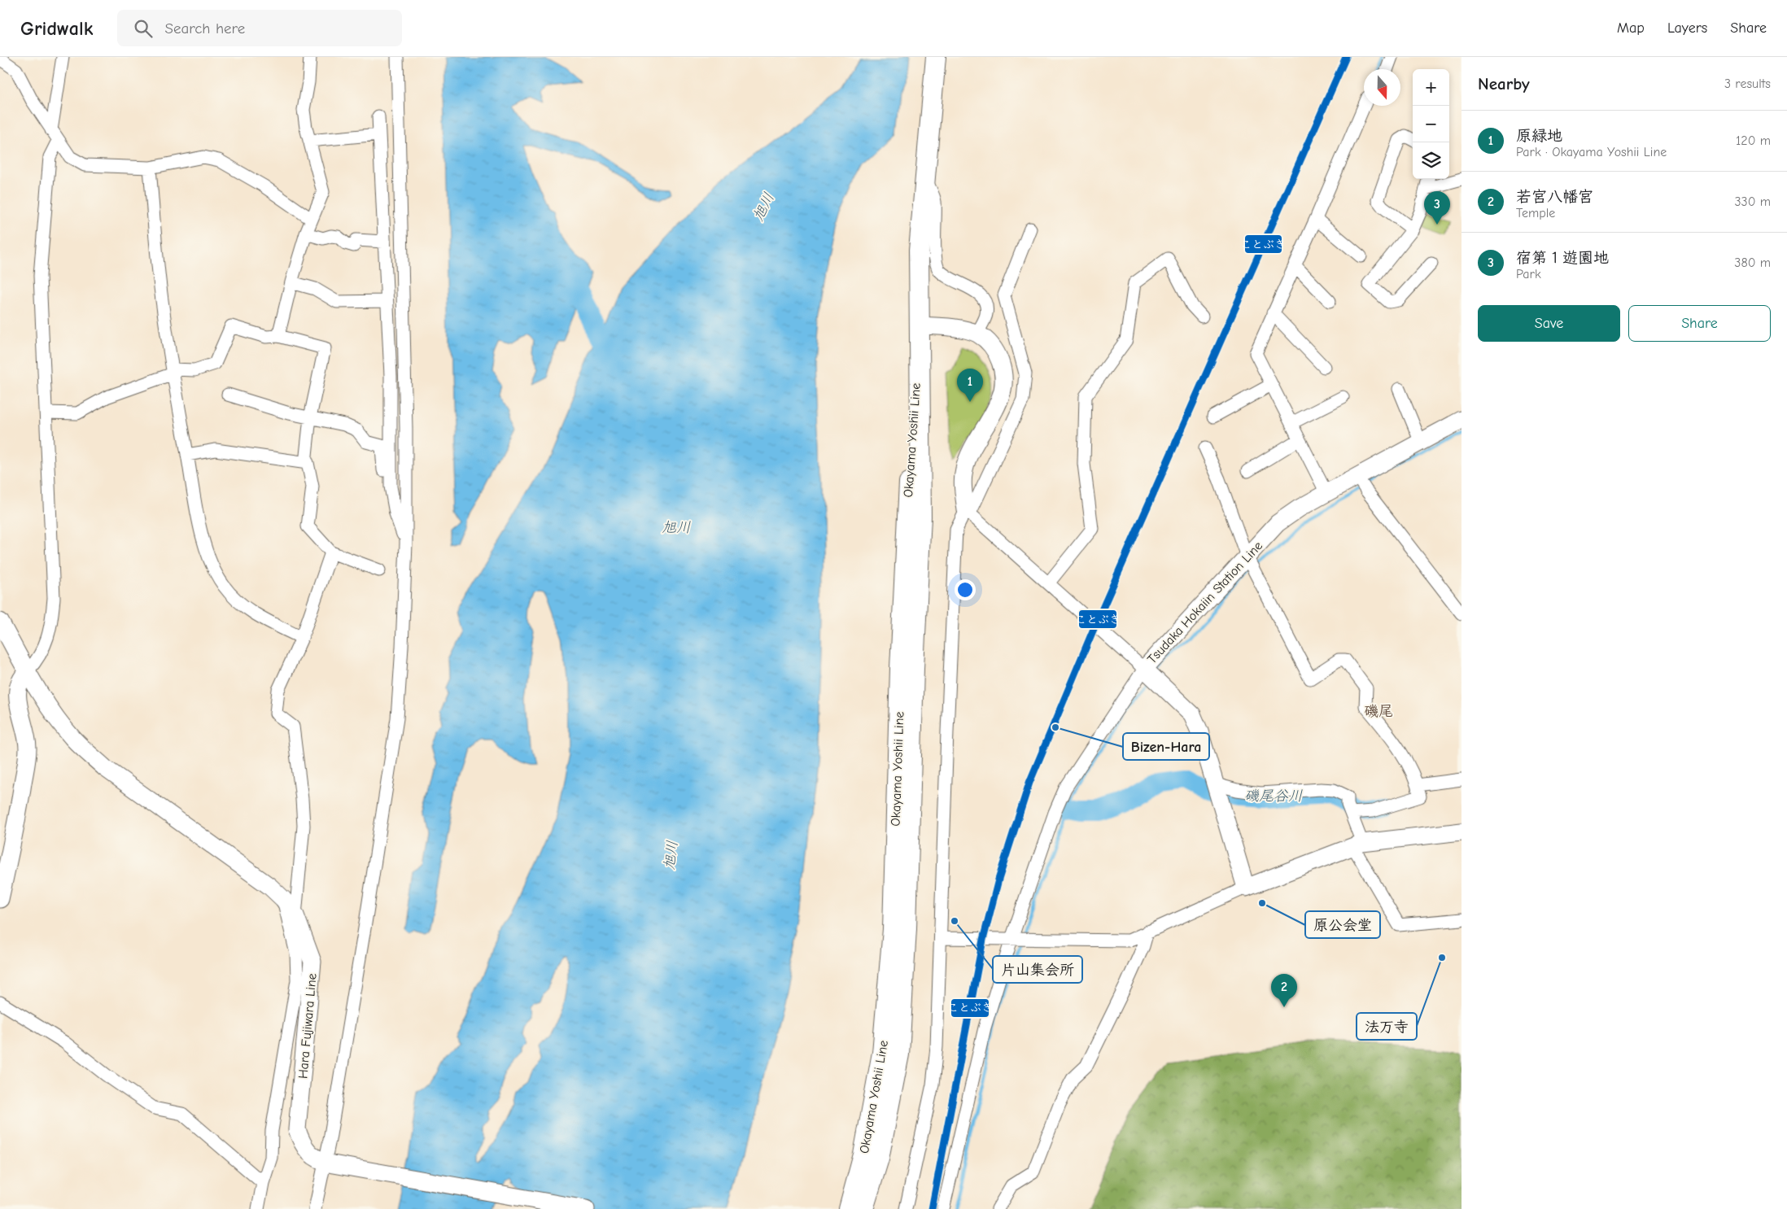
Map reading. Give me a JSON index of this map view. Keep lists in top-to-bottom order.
{
  "streets": {
    "main road": ["Okayama Yoshii Line", "Tsudaka Hokaiin Station Line", "Hara Fujiwara Line"]
  },
  "districts": ["磯尾"],
  "water": ["旭川", "磯尾谷川"],
  "places": [
    "Bizen-Hara",
    "原公会堂",
    "片山集会所",
    "法万寺"
  ],
  "lines": ["transit line ことぶき"],
  "north": "bottom",
  "page": {
    "header": "Gridwalk",
    "search": "Search here",
    "nav": ["Map", "Layers", "Share"],
    "heading": ["Nearby", "3 results"],
    "map_buttons": ["+", "−"],
    "list": [
      {
        "mark": "1",
        "name": "原緑地",
        "note": "Park · Okayama Yoshii Line",
        "value": "120 m"
      },
      {
        "mark": "2",
        "name": "若宮八幡宮",
        "note": "Temple",
        "value": "330 m"
      },
      {
        "mark": "3",
        "name": "宿第１遊園地",
        "note": "Park",
        "value": "380 m"
      }
    ],
    "pins": ["3", "1", "2"],
    "buttons": ["Save", "Share"]
  }
}
